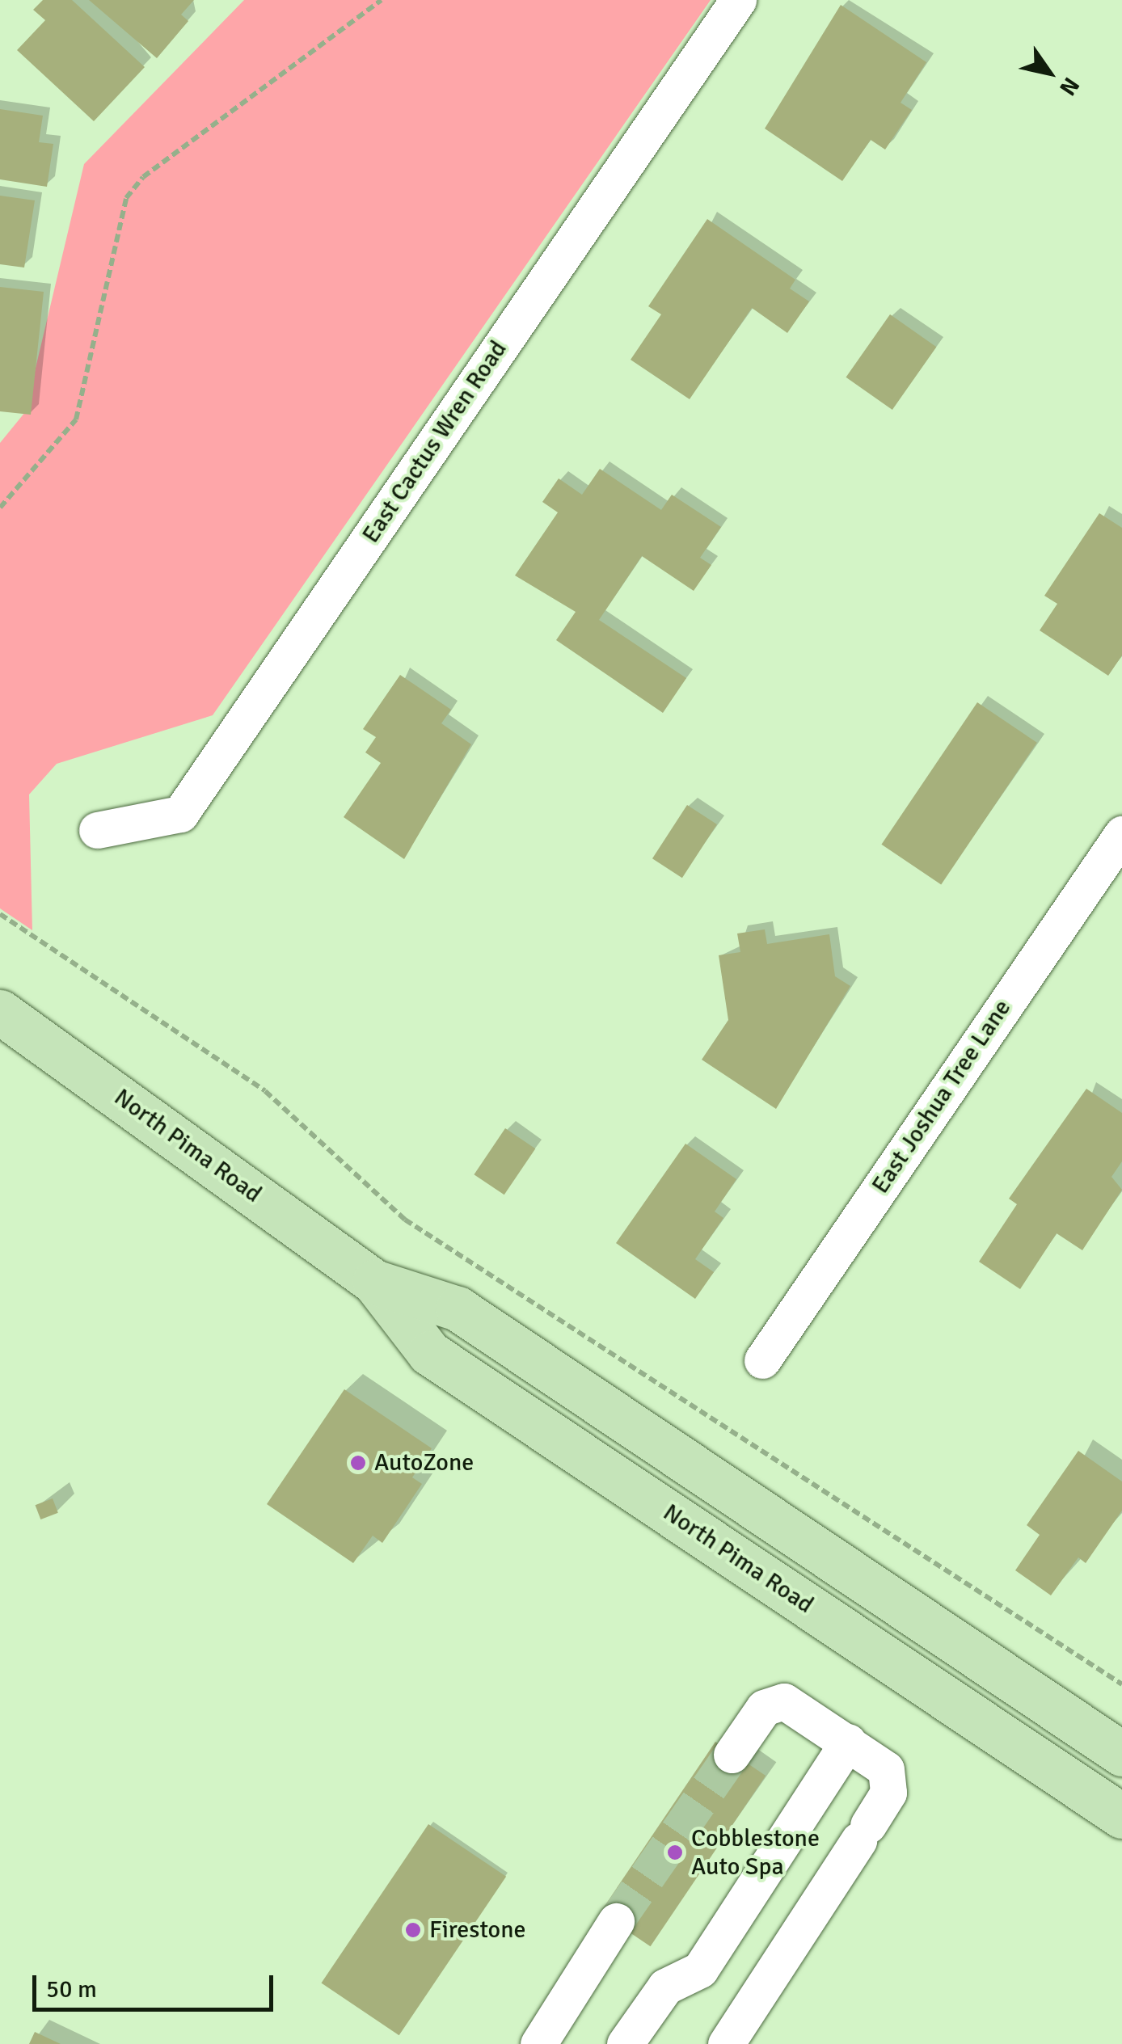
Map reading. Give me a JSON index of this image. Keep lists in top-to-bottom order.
{
  "streets": {
    "main road": ["North Pima Road"],
    "street": ["East Cactus Wren Road", "East Joshua Tree Lane"]
  },
  "places": ["AutoZone", "Cobblestone Auto Spa", "Firestone"],
  "scale_bar": "50 m",
  "north": "bottom right"
}
